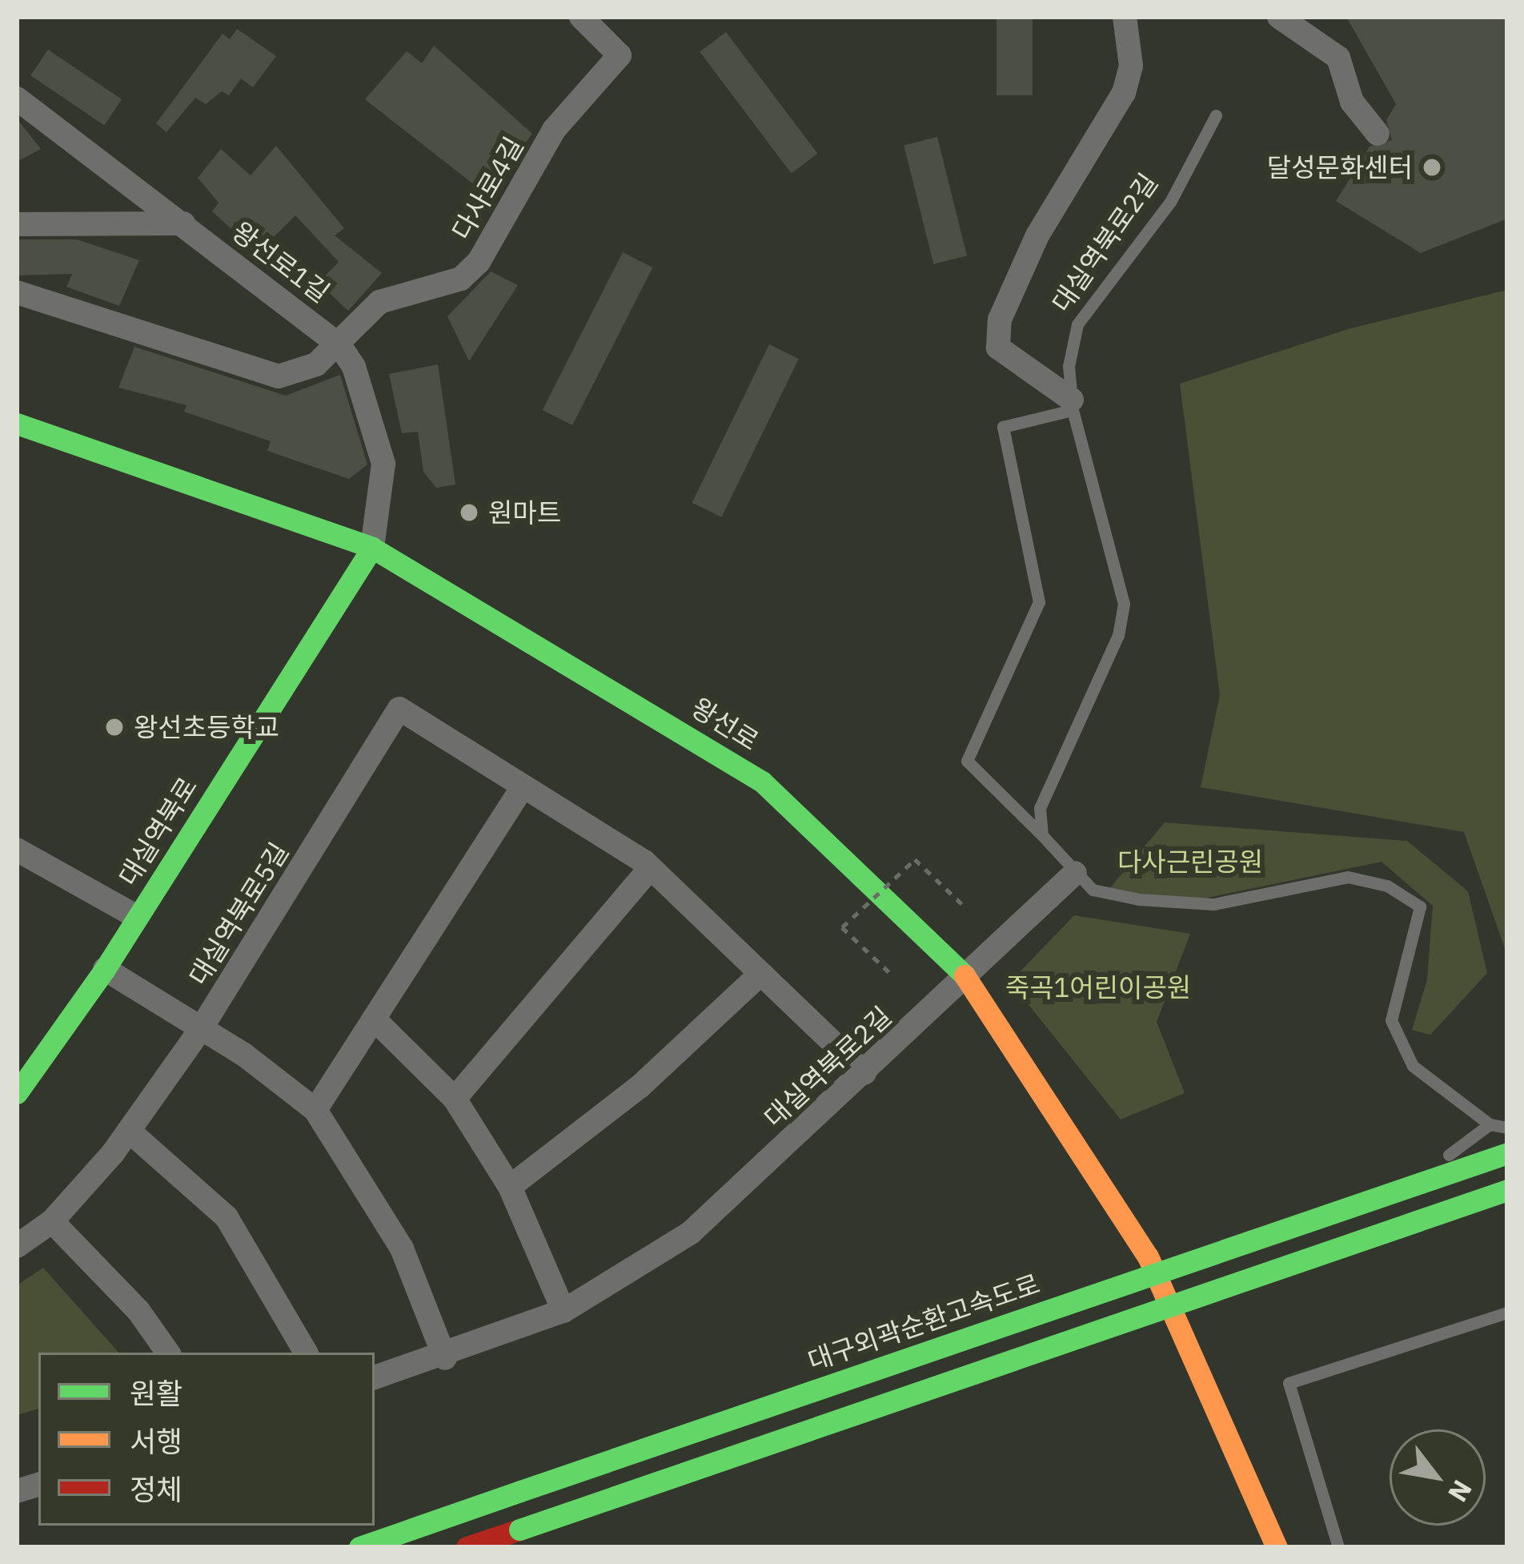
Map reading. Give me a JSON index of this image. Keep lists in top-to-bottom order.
{
  "streets": {
    "main road": ["왕선로", "대실역북로", "대구외곽순환고속도로"],
    "street": [
      "다사로4길",
      "대실역북로2길",
      "왕선로1길",
      "대실역북로5길"
    ]
  },
  "crossings": [
    ["다사로4길", "왕선로1길"],
    ["대실역북로2길", "왕선로"],
    ["대실역북로2길", "대실역북로5길"],
    ["왕선로1길", "왕선로"],
    ["왕선로1길", "대실역북로"],
    ["왕선로", "대실역북로"]
  ],
  "parks": ["다사근린공원", "죽곡1어린이공원"],
  "places": ["달성문화센터", "원마트", "왕선초등학교"],
  "legend": ["원활", "서행", "정체"],
  "north": "bottom right"
}
